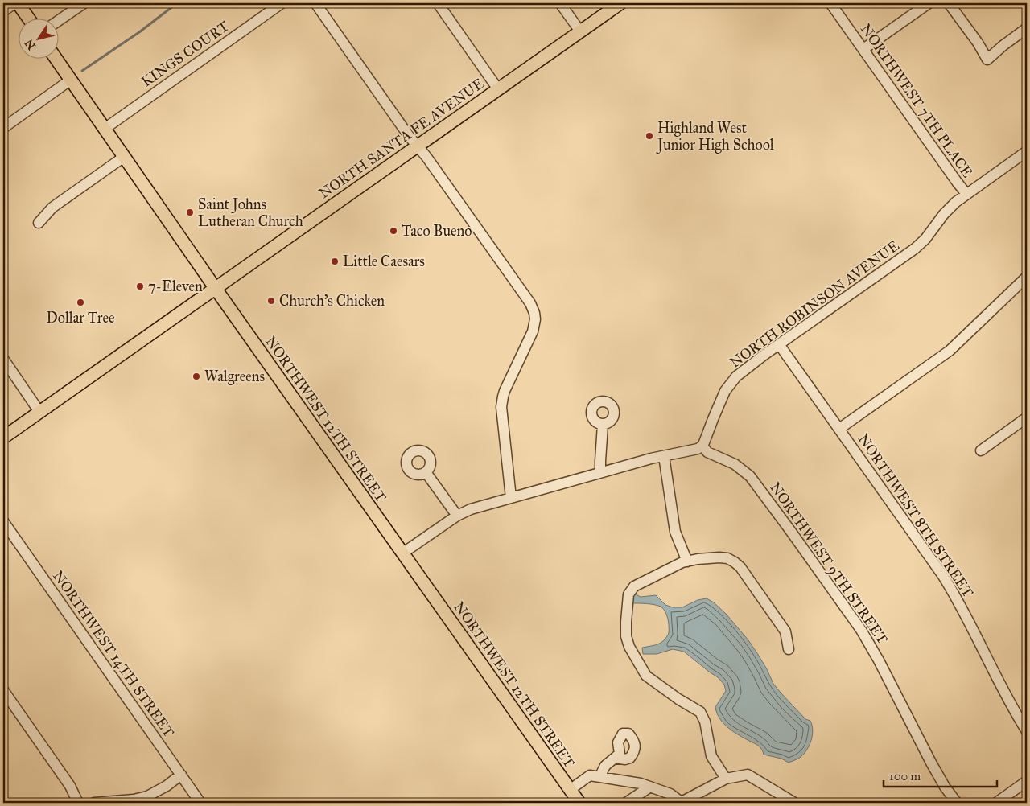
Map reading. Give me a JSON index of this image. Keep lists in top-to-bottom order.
{
  "streets": {
    "main road": ["NORTH SANTA FE AVENUE", "NORTHWEST 12TH STREET"],
    "street": [
      "KINGS COURT",
      "NORTHWEST 7TH PLACE",
      "NORTH ROBINSON AVENUE",
      "NORTHWEST 8TH STREET",
      "NORTHWEST 9TH STREET",
      "NORTHWEST 14TH STREET"
    ]
  },
  "crossings": [
    ["KINGS COURT", "NORTHWEST 12TH STREET"],
    ["NORTHWEST 7TH PLACE", "NORTH ROBINSON AVENUE"],
    ["NORTH SANTA FE AVENUE", "NORTHWEST 12TH STREET"],
    ["NORTH ROBINSON AVENUE", "NORTHWEST 8TH STREET"],
    ["NORTH ROBINSON AVENUE", "NORTHWEST 9TH STREET"]
  ],
  "places": [
    "Highland West Junior High School",
    "Saint Johns Lutheran Church",
    "Taco Bueno",
    "Little Caesars",
    "7-Eleven",
    "Church's Chicken",
    "Dollar Tree",
    "Walgreens"
  ],
  "scale_bar": "100 m",
  "north": "bottom left"
}
